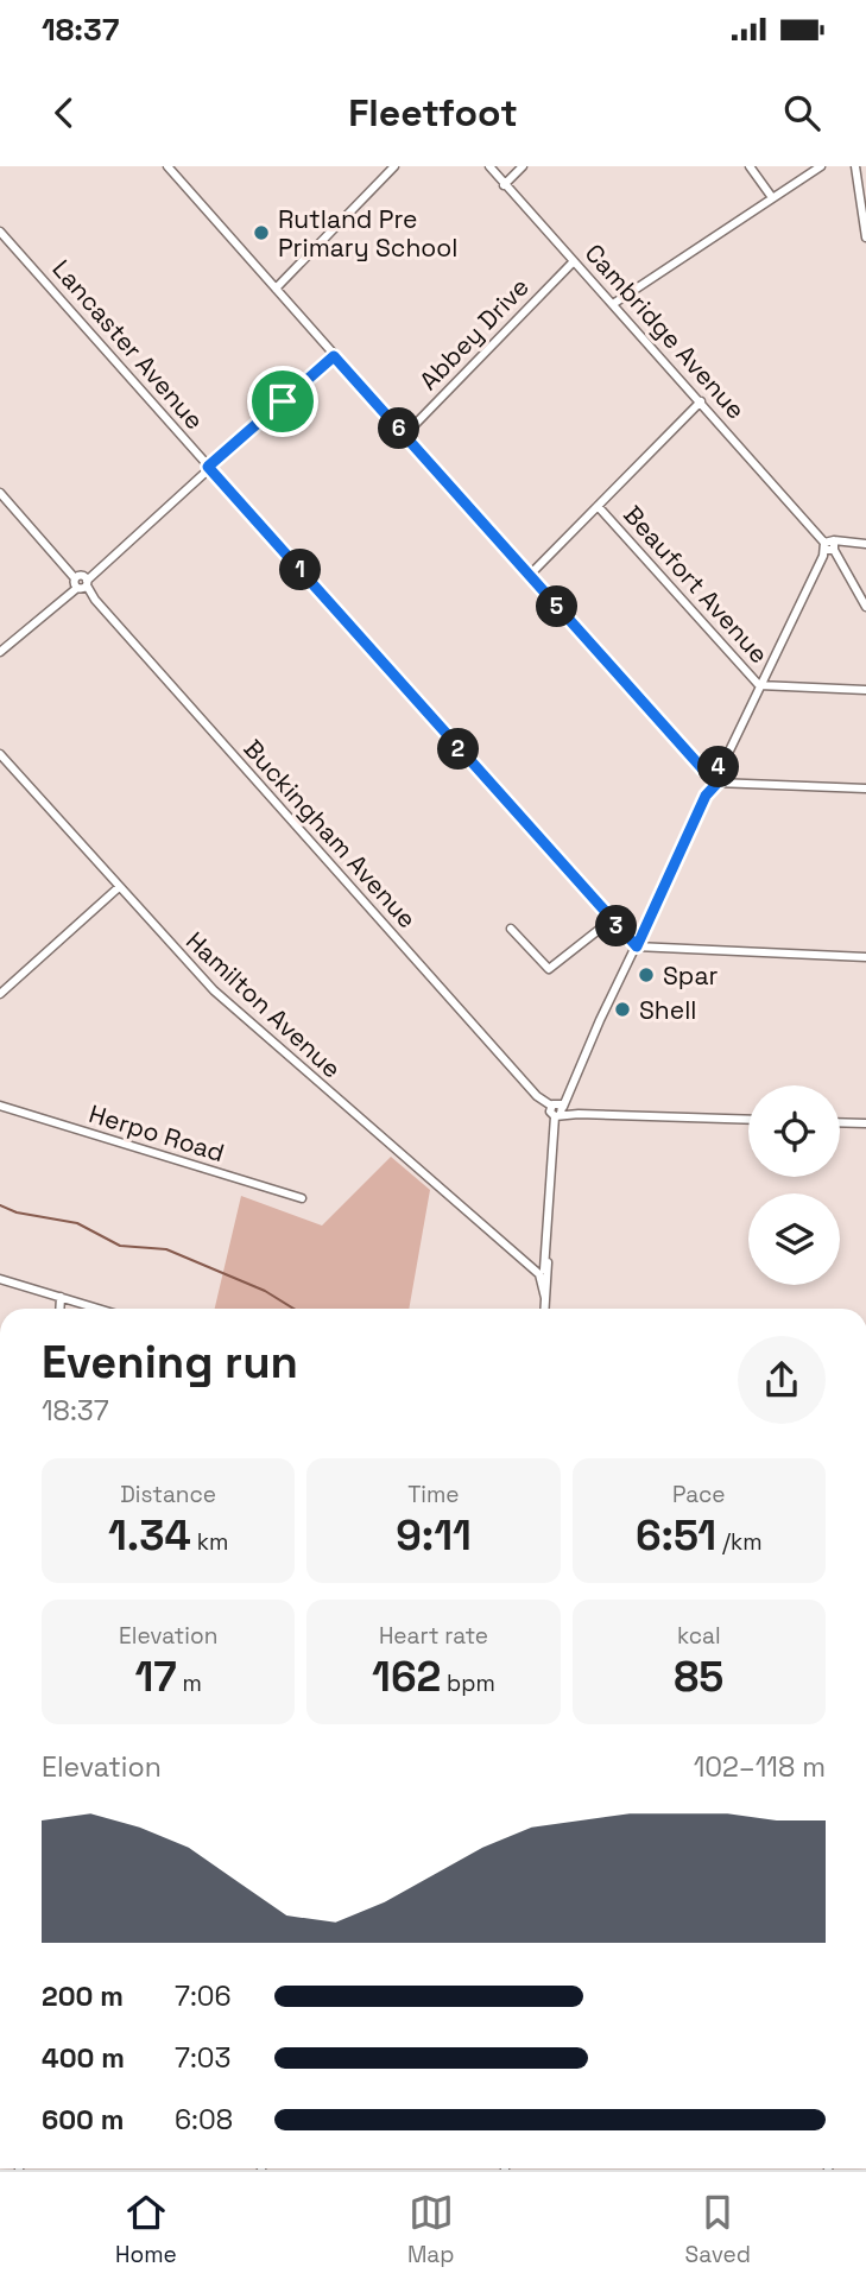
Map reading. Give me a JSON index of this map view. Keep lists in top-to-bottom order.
{
  "streets": {
    "street": [
      "Cambridge Avenue",
      "Abbey Drive",
      "Lancaster Avenue",
      "Beaufort Avenue",
      "Buckingham Avenue",
      "Hamilton Avenue",
      "Herpo Road"
    ]
  },
  "crossings": [
    ["Cambridge Avenue", "Abbey Drive"]
  ],
  "places": ["Rutland Pre Primary School", "Spar", "Shell"],
  "page": {
    "status": "18:37",
    "header": "Fleetfoot",
    "pins": [
      "6",
      "1",
      "5",
      "2",
      "4",
      "3"
    ],
    "heading": ["Evening run", "18:37"],
    "stats": [
      ["Distance", "1.34 km"],
      ["Time", "9:11"],
      ["Pace", "6:51 /km"],
      ["Elevation", "17 m"],
      ["Heart rate", "162 bpm"],
      ["kcal", "85"]
    ],
    "chart": ["Elevation", "102–118 m"],
    "list": [
      {
        "name": "200 m",
        "note": "7:06"
      },
      {
        "name": "400 m",
        "note": "7:03"
      },
      {
        "name": "600 m",
        "note": "6:08"
      }
    ],
    "tabs": ["Home", "Map", "Saved"]
  }
}
